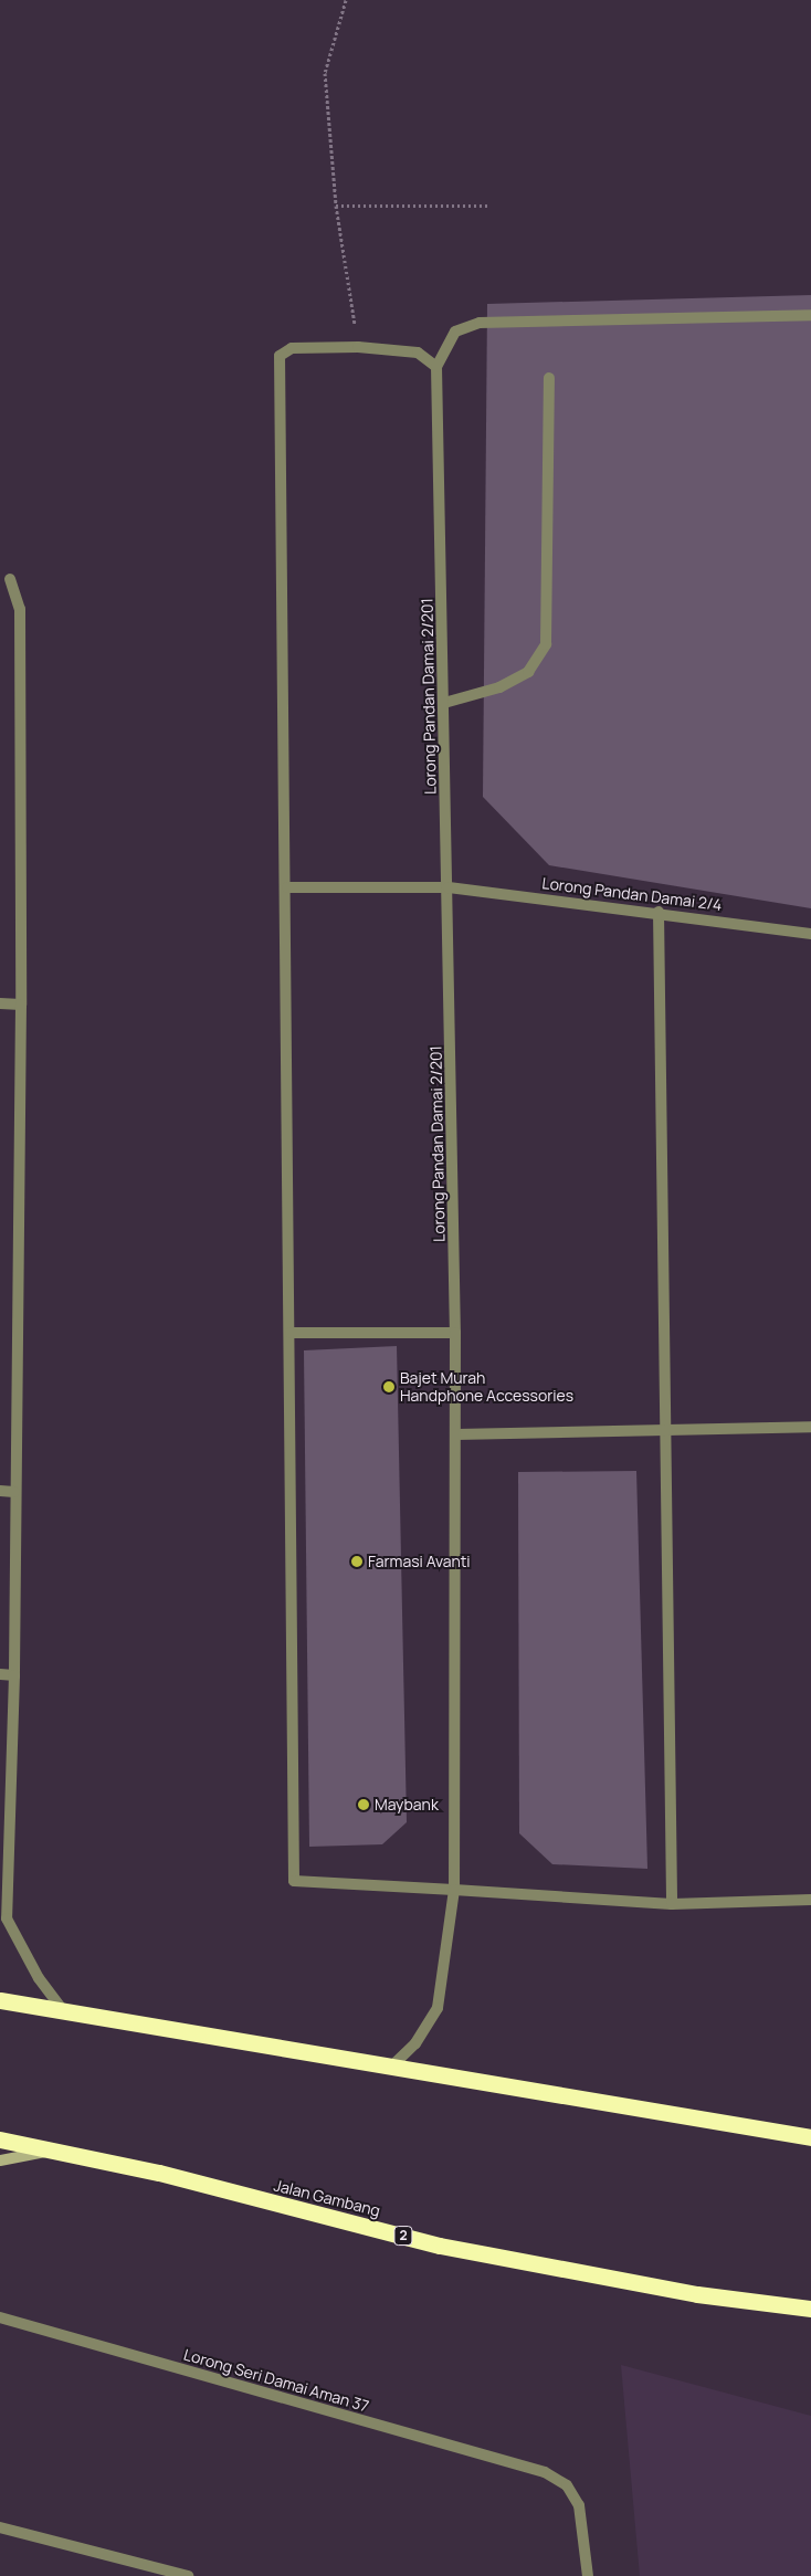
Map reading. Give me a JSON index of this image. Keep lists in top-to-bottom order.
{
  "streets": {
    "highway": ["Jalan Gambang", "2"],
    "street": ["Lorong Pandan Damai 2/201", "Lorong Pandan Damai 2/4", "Lorong Seri Damai Aman 37"]
  },
  "crossings": [
    ["Lorong Pandan Damai 2/201", "Lorong Pandan Damai 2/4"]
  ],
  "places": ["Bajet Murah Handphone Accessories", "Farmasi Avanti", "Maybank"]
}
